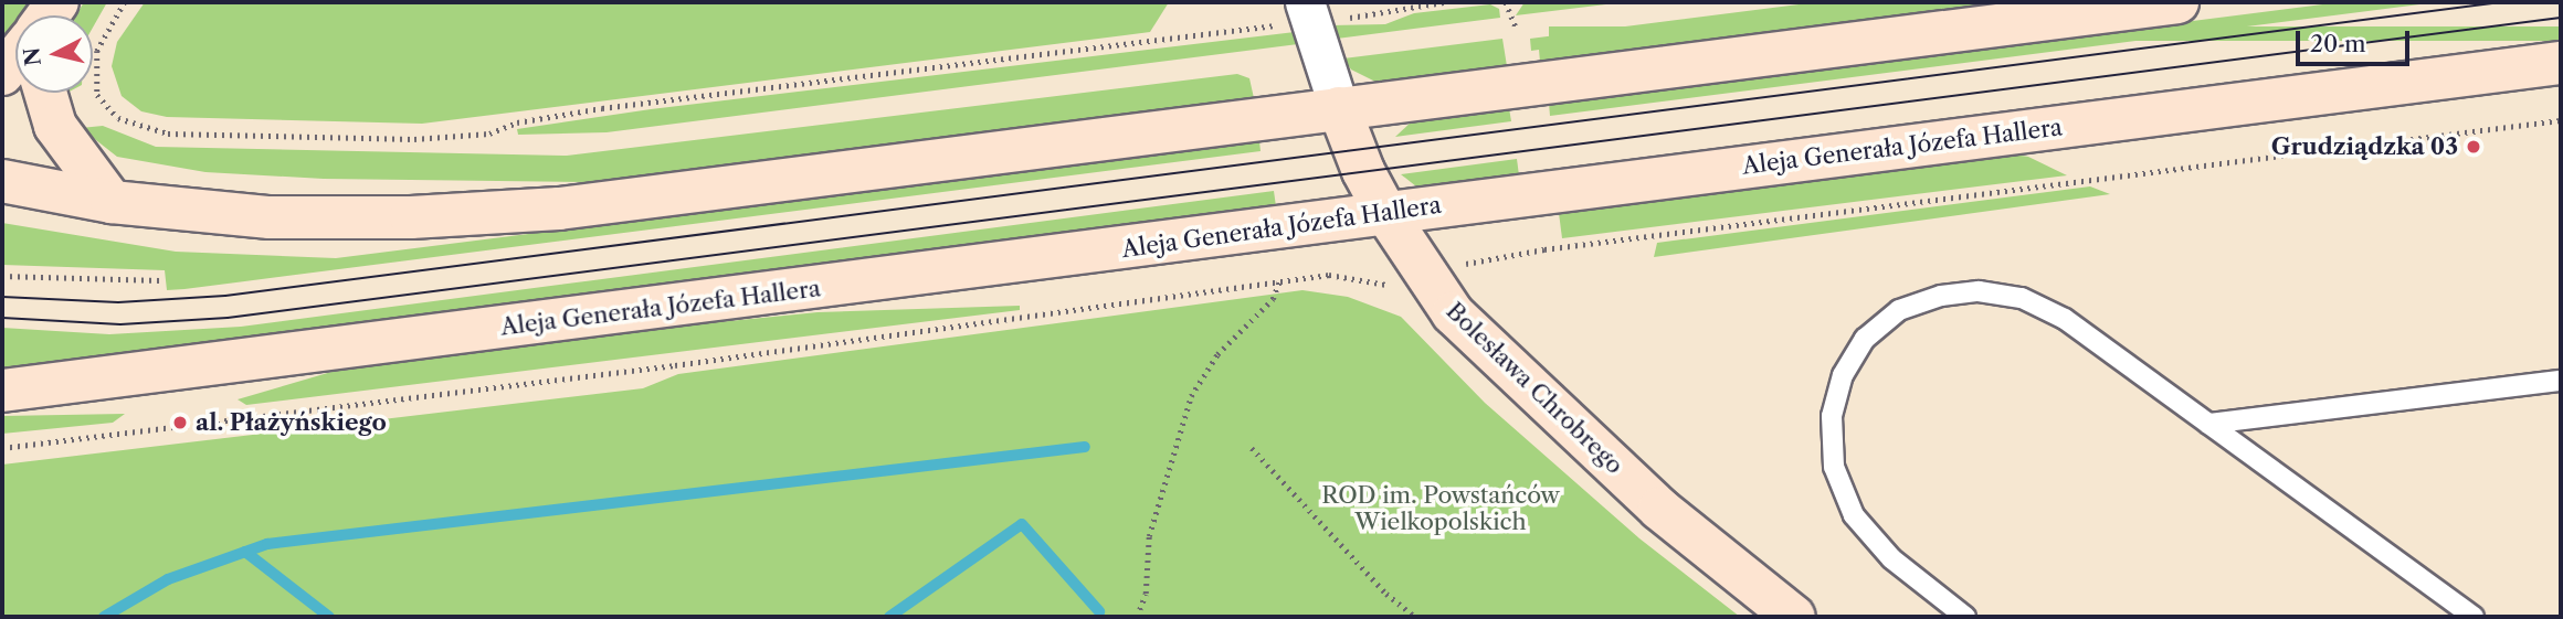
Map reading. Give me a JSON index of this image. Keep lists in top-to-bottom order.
{
  "streets": {
    "main road": ["Aleja Generała Józefa Hallera", "Bolesława Chrobrego"]
  },
  "crossings": [
    ["Aleja Generała Józefa Hallera", "Bolesława Chrobrego"]
  ],
  "parks": ["ROD im. Powstańców Wielkopolskich"],
  "places": ["Grudziądzka 03", "al. Płażyńskiego"],
  "scale_bar": "20 m",
  "north": "left"
}
